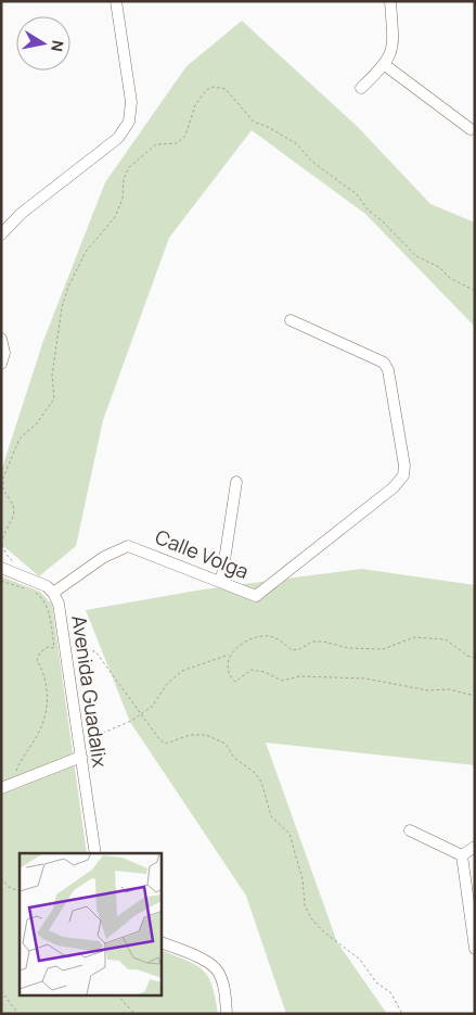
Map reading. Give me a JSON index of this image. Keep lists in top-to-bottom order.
{
  "streets": {
    "street": ["Calle Volga", "Avenida Guadalix"]
  },
  "crossings": [
    ["Calle Volga", "Avenida Guadalix"]
  ],
  "north": "right"
}
